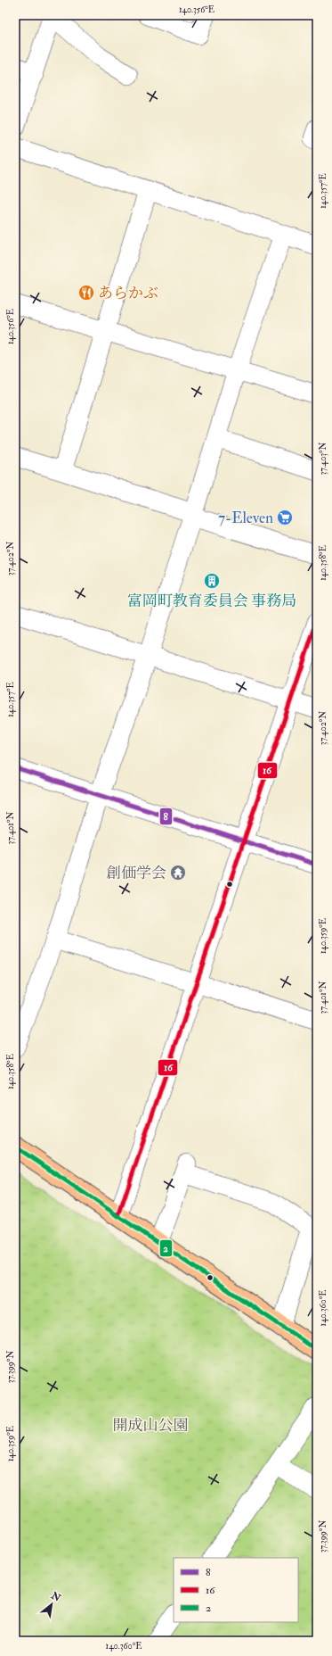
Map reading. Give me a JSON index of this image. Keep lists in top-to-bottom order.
{
  "parks": ["開成山公園"],
  "places": {
    "restaurant": ["あらかぶ"],
    "supermarket": ["7-Eleven"],
    "building": ["富岡町教育委員会 事務局"],
    "temple": ["創価学会"]
  },
  "lines": ["transit line 16", "transit line 8", "transit line 2"],
  "legend": ["8", "16", "2"],
  "north": "top right",
  "coordinates": [
    "140.356°E",
    "140.357°E",
    "37.403°N",
    "37.402°N",
    "140.358°E",
    "37.401°N",
    "140.359°E",
    "140.360°E",
    "37.399°N"
  ]
}
